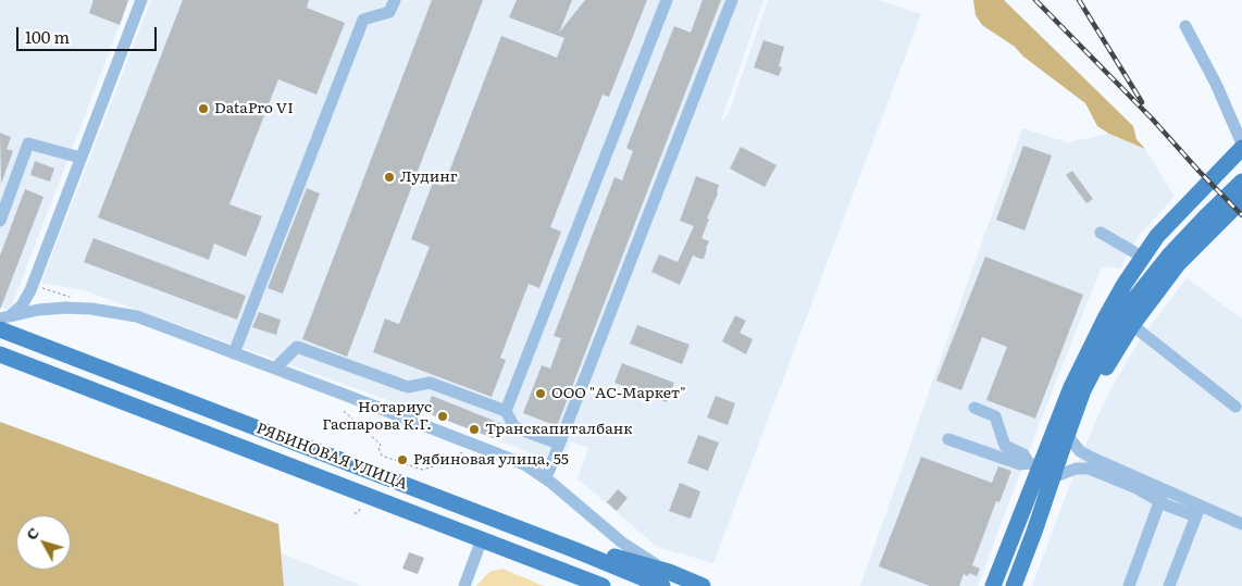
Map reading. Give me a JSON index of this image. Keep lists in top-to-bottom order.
{
  "streets": {
    "main road": ["РЯБИНОВАЯ УЛИЦА"]
  },
  "places": [
    "DataPro VI",
    "Лудинг",
    "ООО \"АС-Маркет\"",
    "Нотариус Гаспарова К.Г.",
    "Транскапиталбанк",
    "Рябиновая улица, 55"
  ],
  "scale_bar": "100 m",
  "north": "top left"
}
